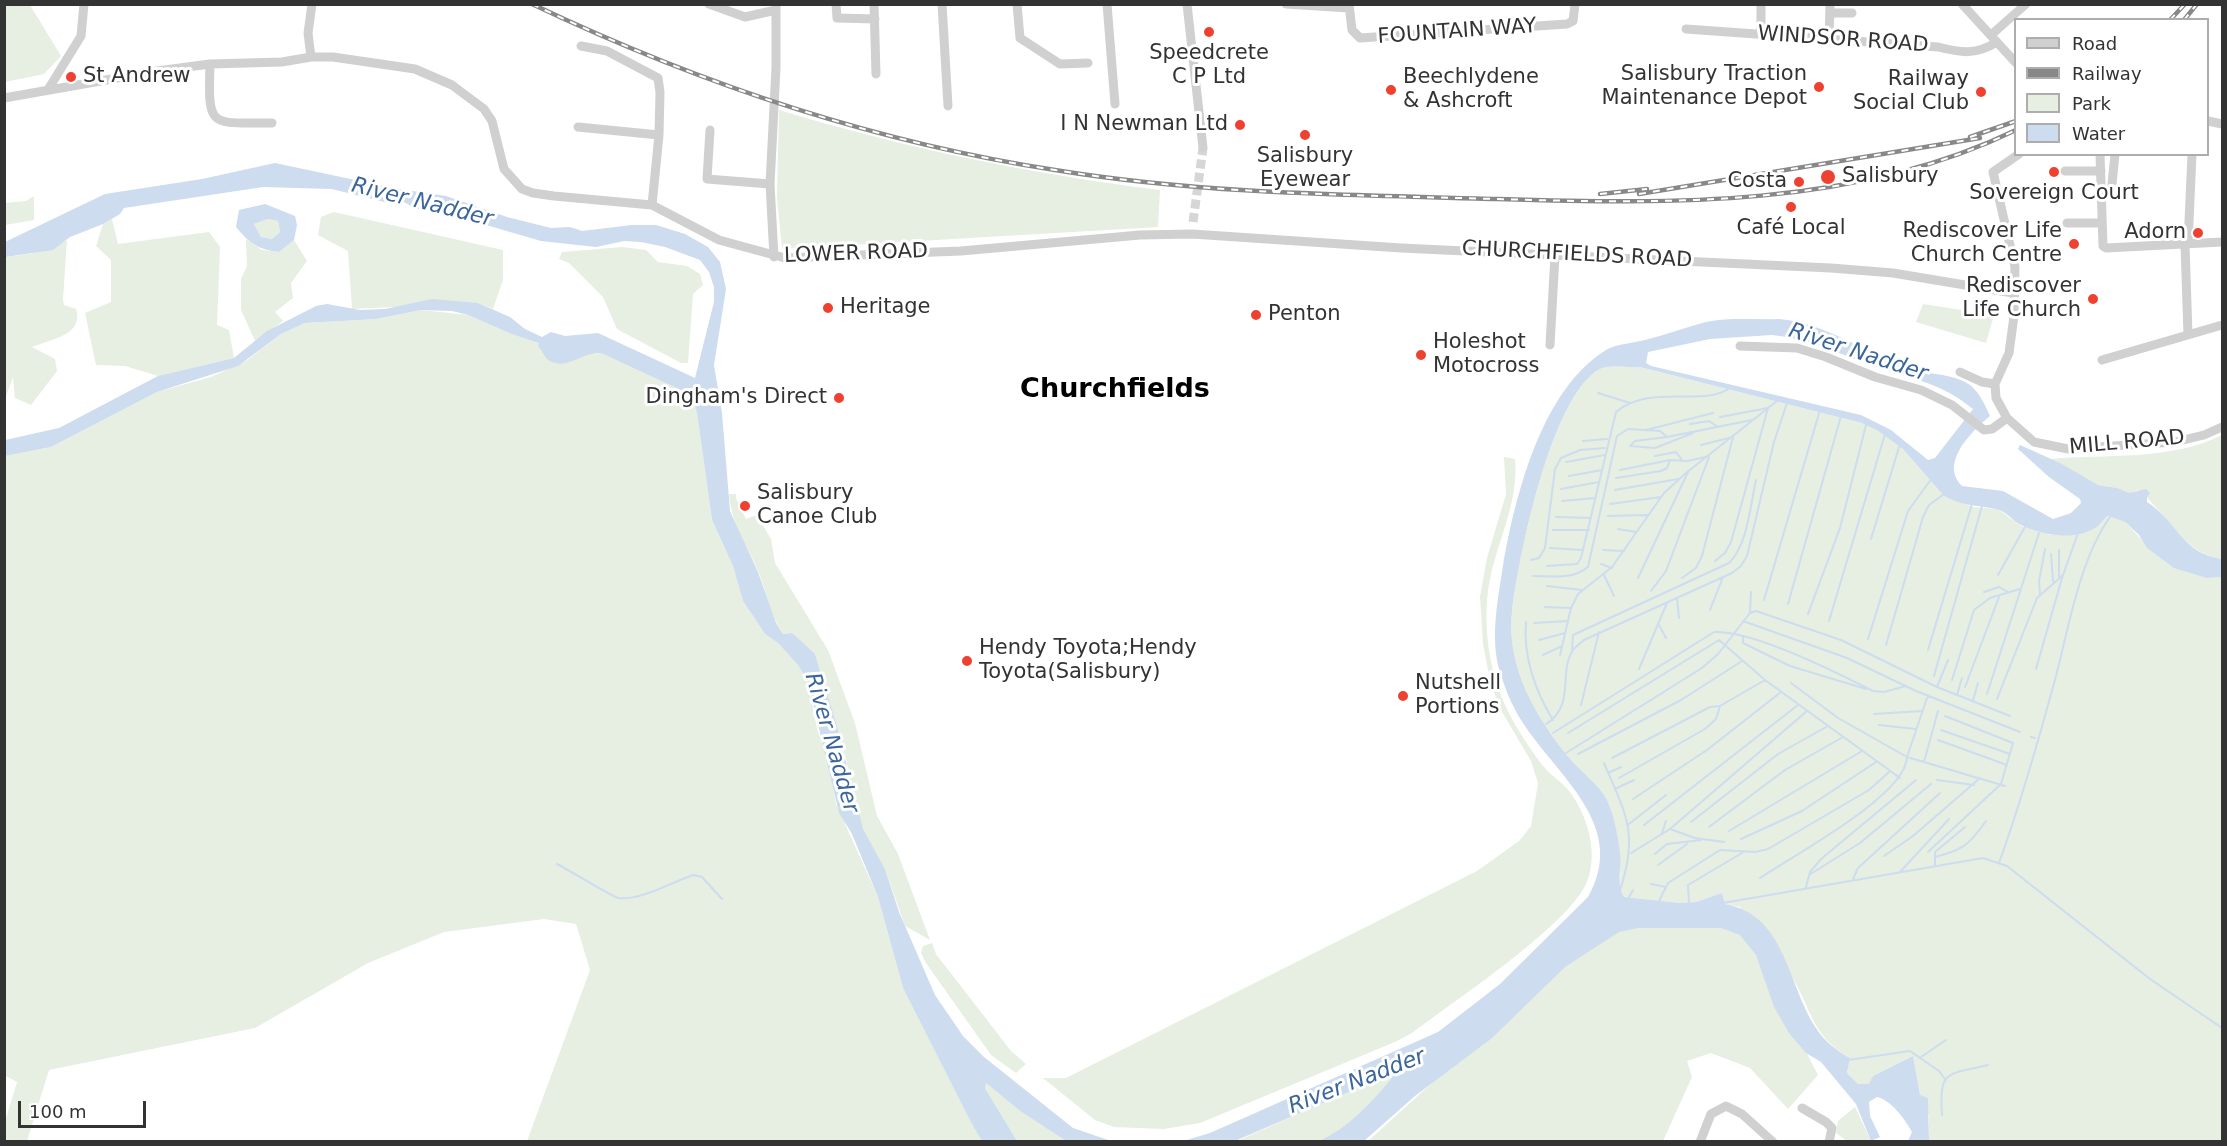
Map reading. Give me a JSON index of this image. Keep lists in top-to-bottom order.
{
  "streets": {
    "street": [
      "FOUNTAIN WAY",
      "WINDSOR ROAD",
      "LOWER ROAD",
      "CHURCHFIELDS ROAD",
      "MILL ROAD"
    ]
  },
  "crossings": [
    ["LOWER ROAD", "CHURCHFIELDS ROAD"]
  ],
  "districts": ["Churchfields"],
  "water": ["River Nadder"],
  "places": [
    "Speedcrete C P Ltd",
    "St Andrew",
    "Salisbury Traction Maintenance Depot",
    "Beechlydene & Ashcroft",
    "Railway Social Club",
    "I N Newman Ltd",
    "Salisbury Eyewear",
    "Sovereign Court",
    "Salisbury",
    "Costa",
    "Café Local",
    "Adorn",
    "Rediscover Life Church Centre",
    "Rediscover Life Church",
    "Heritage",
    "Penton",
    "Holeshot Motocross",
    "Dingham's Direct",
    "Salisbury Canoe Club",
    "Hendy Toyota;Hendy Toyota(Salisbury)",
    "Nutshell Portions"
  ],
  "legend": [
    "Road",
    "Railway",
    "Park",
    "Water"
  ],
  "scale_bar": "100 m"
}
